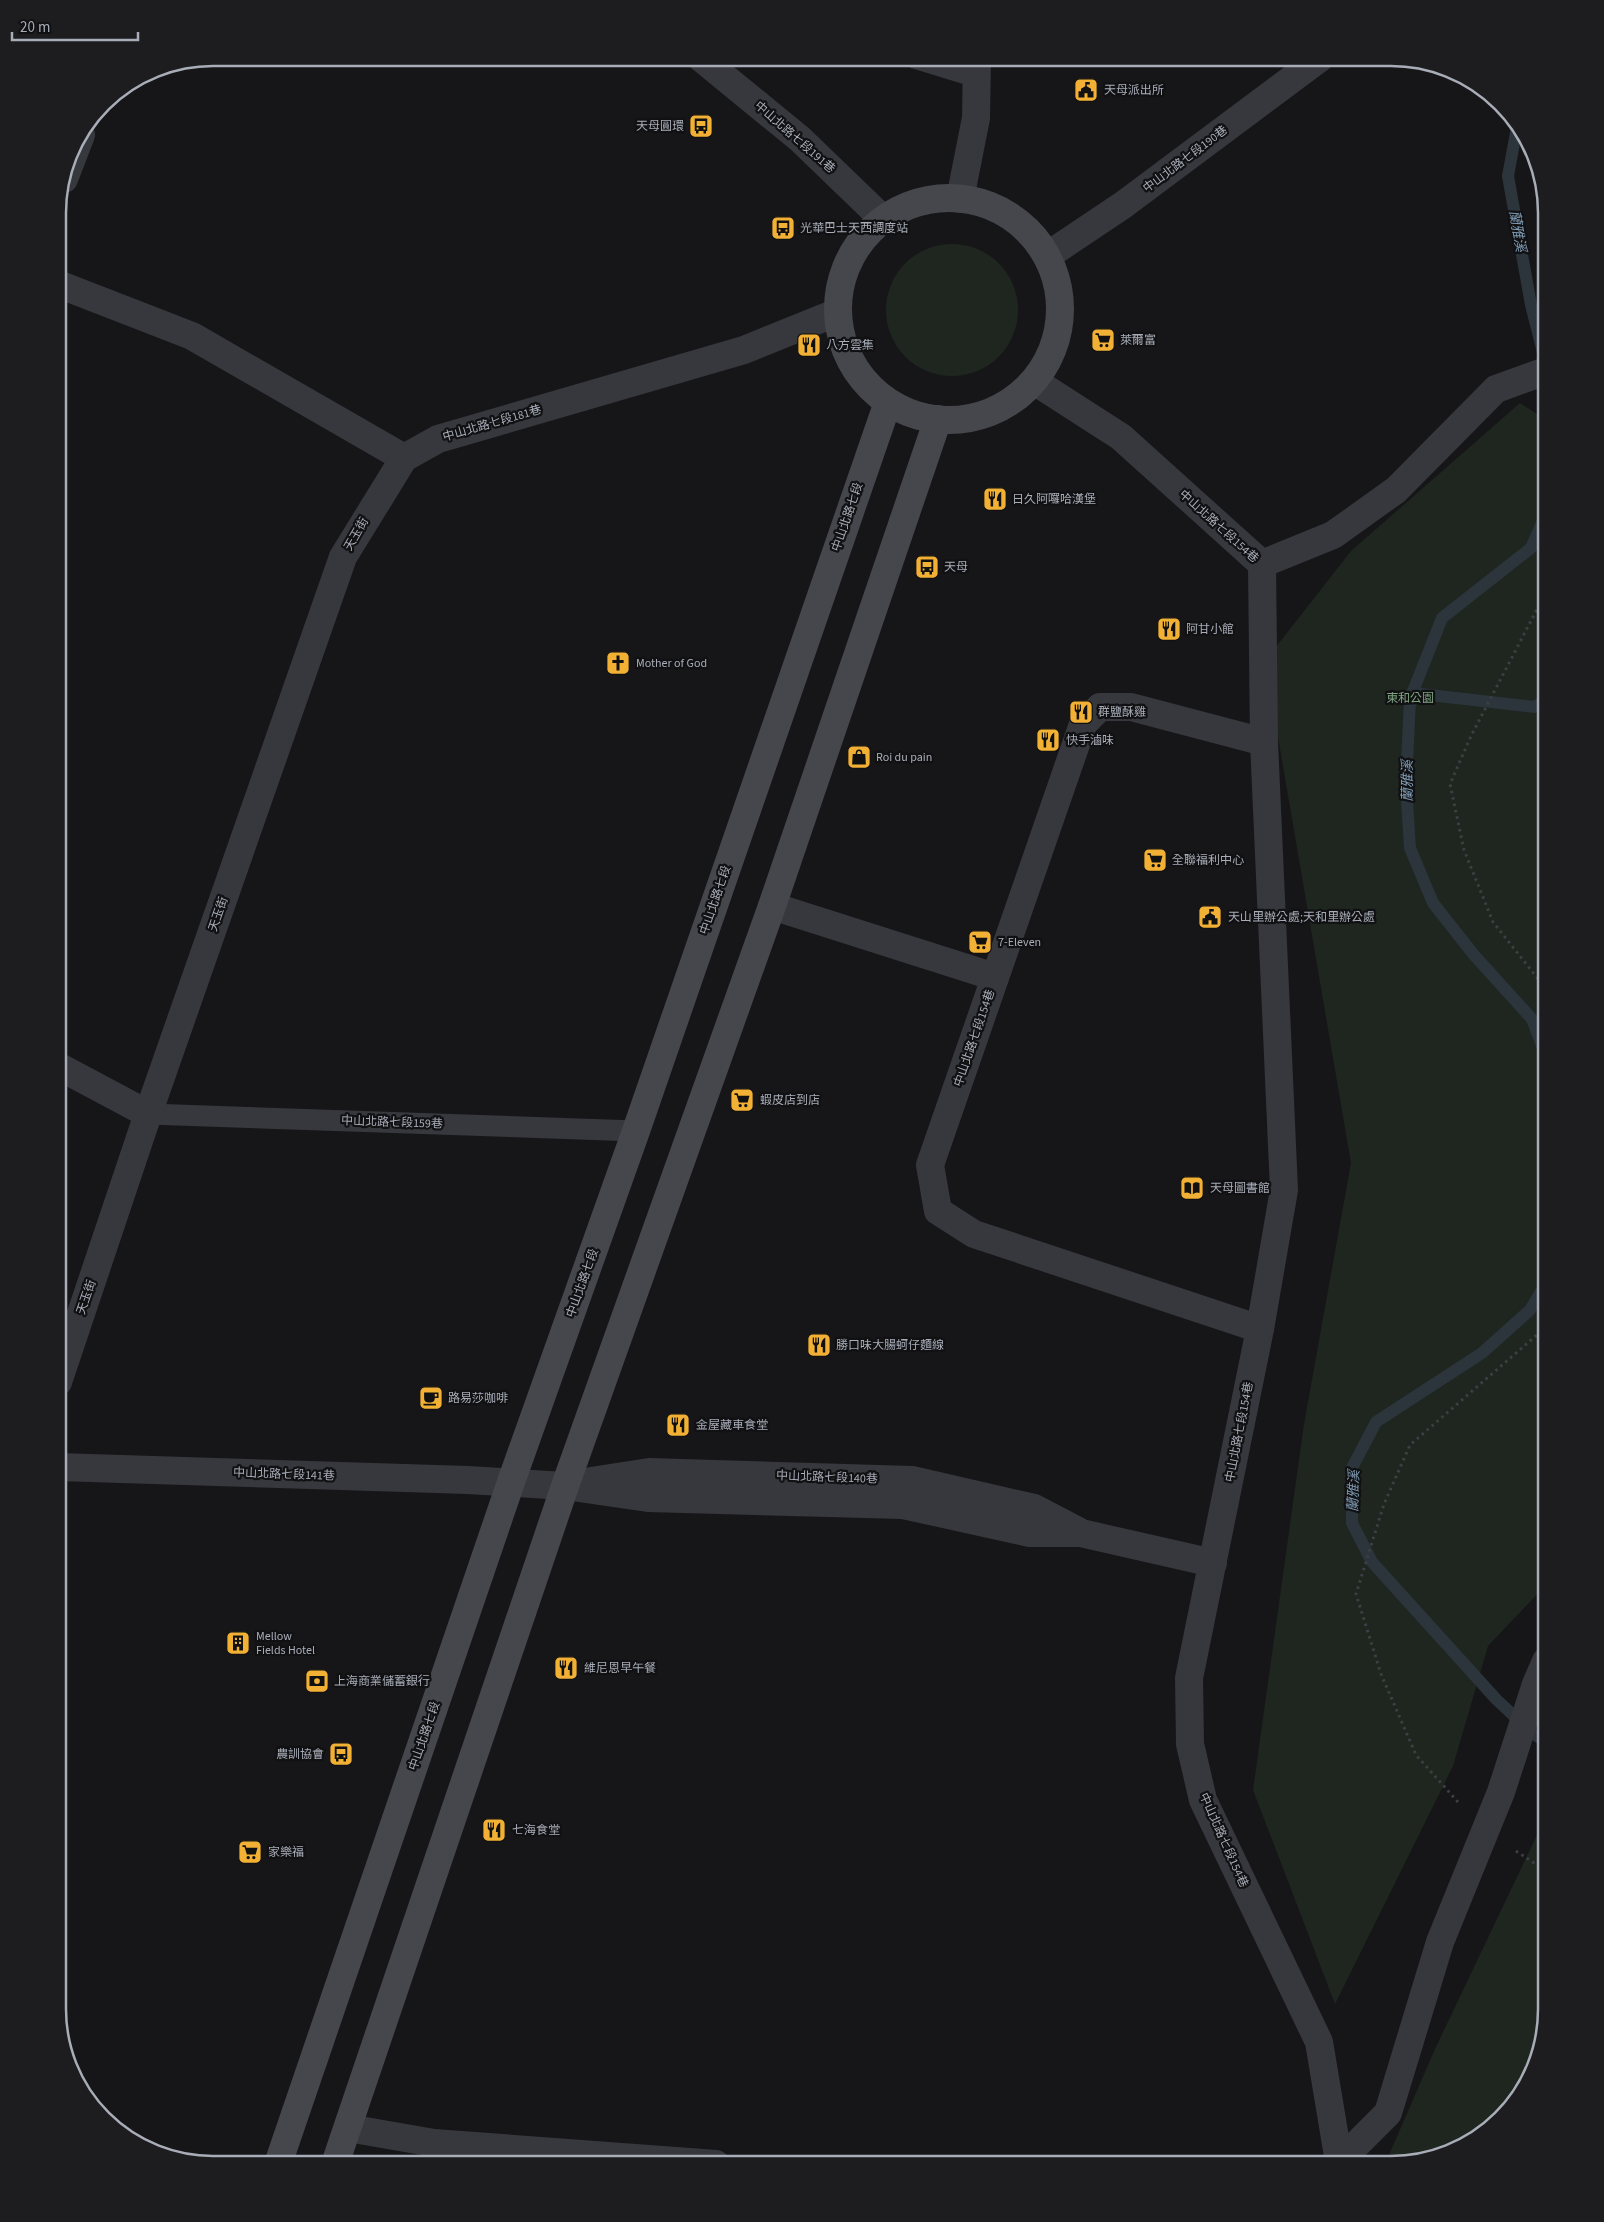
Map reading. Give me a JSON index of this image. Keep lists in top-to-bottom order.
{
  "streets": {
    "main road": ["中山北路七段"],
    "street": [
      "中山北路七段191巷",
      "中山北路七段190巷",
      "中山北路七段181巷",
      "中山北路七段154巷",
      "天玉街",
      "中山北路七段141巷",
      "中山北路七段140巷"
    ],
    "lane": ["中山北路七段159巷"]
  },
  "crossings": [
    ["中山北路七段181巷", "天玉街"],
    ["中山北路七段", "中山北路七段159巷"],
    ["中山北路七段", "中山北路七段141巷"],
    ["中山北路七段", "中山北路七段140巷"],
    ["中山北路七段154巷", "中山北路七段140巷"],
    ["天玉街", "中山北路七段159巷"],
    ["中山北路七段141巷", "中山北路七段140巷"]
  ],
  "water": ["蘭雅溪"],
  "parks": ["東和公園"],
  "places": {
    "public building": ["天母派出所", "天山里辦公處;天和里辦公處"],
    "bus stop": [
      "天母圓環",
      "光華巴士天西調度站",
      "天母",
      "農訓協會"
    ],
    "supermarket": [
      "萊爾富",
      "全聯福利中心",
      "7-Eleven",
      "蝦皮店到店",
      "家樂福"
    ],
    "restaurant": [
      "八方雲集",
      "日久阿囉哈漢堡",
      "阿甘小館",
      "群鹽酥雞",
      "快手滷味",
      "勝口味大腸蚵仔麵線",
      "金屋藏車食堂",
      "維尼恩早午餐",
      "七海食堂"
    ],
    "church": ["Mother of God"],
    "shop": ["Roi du pain"],
    "library": ["天母圖書館"],
    "cafe": ["路易莎咖啡"],
    "building": ["Mellow Fields Hotel"],
    "bank": ["上海商業儲蓄銀行"]
  },
  "scale_bar": "20 m"
}
